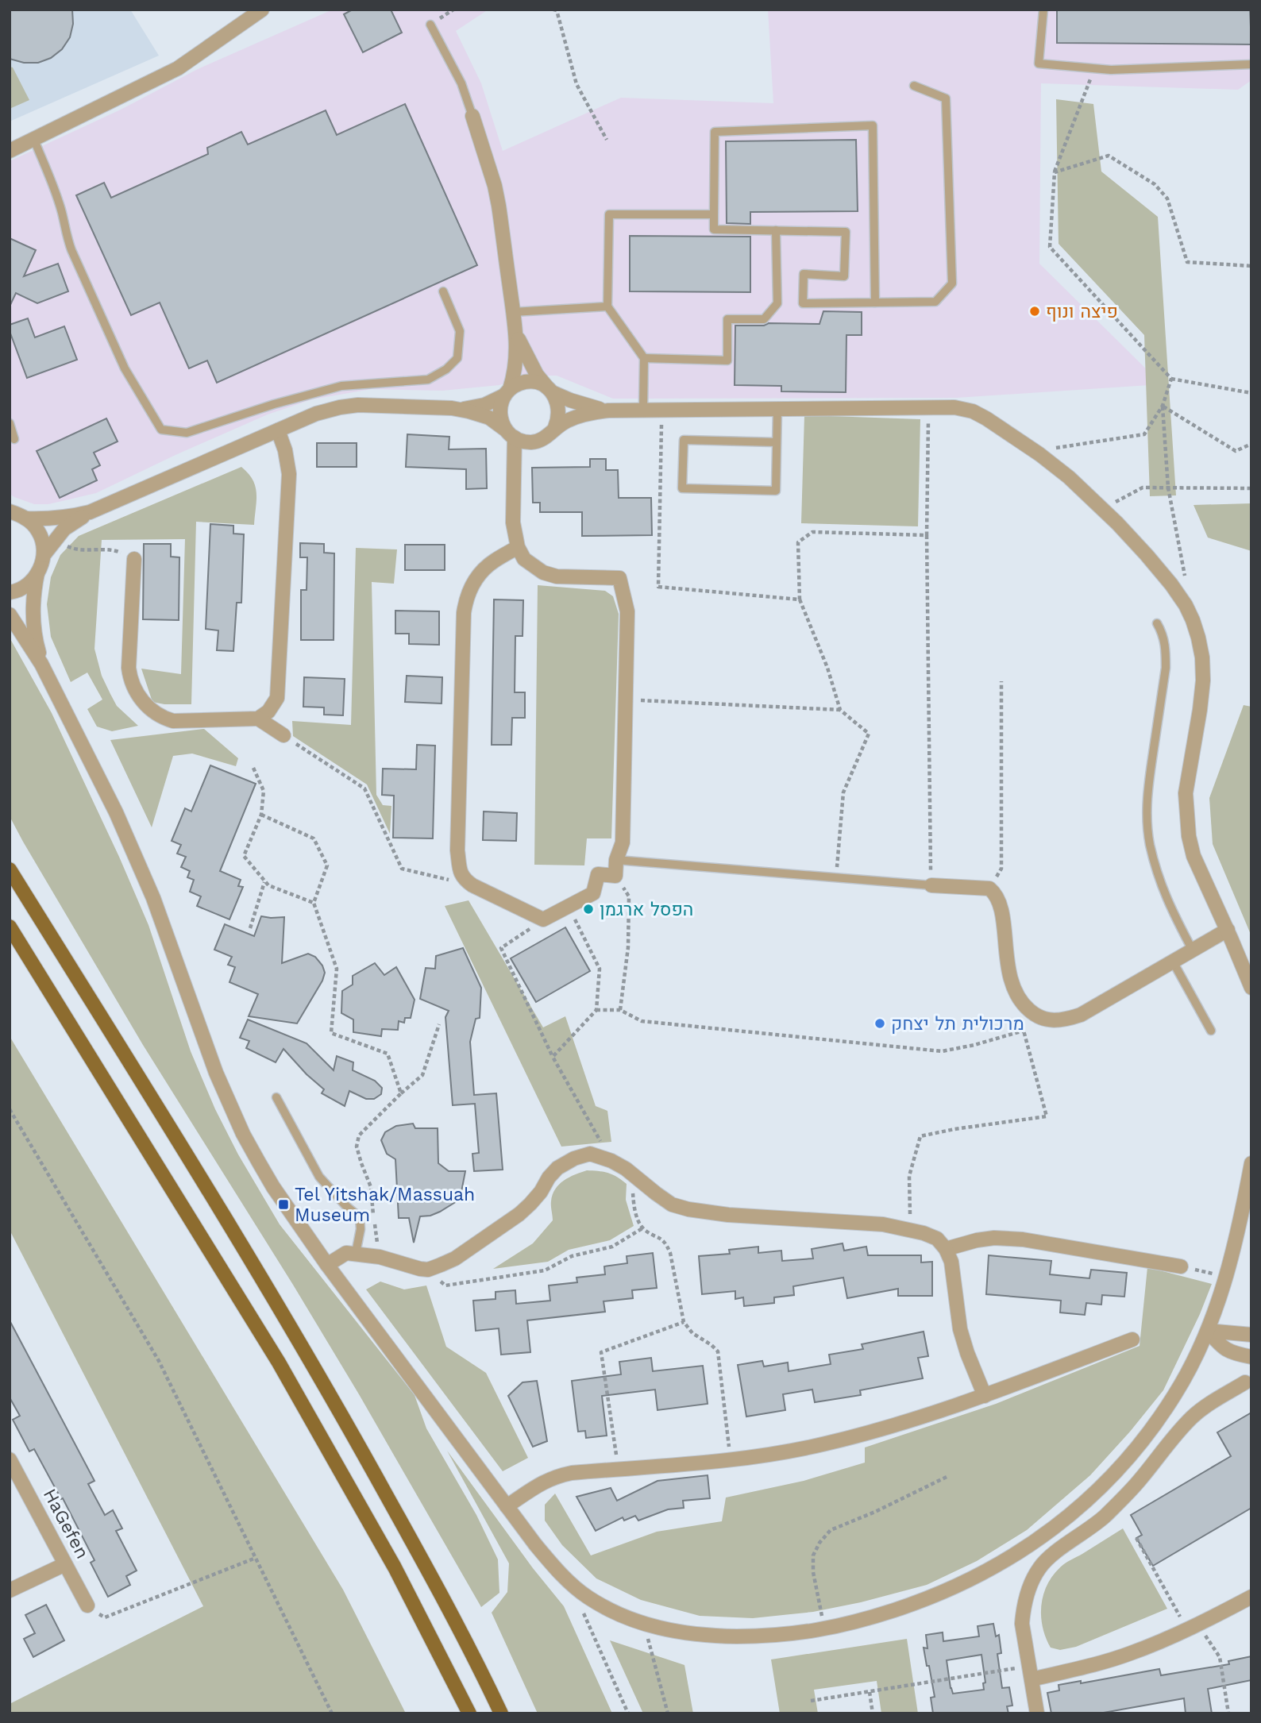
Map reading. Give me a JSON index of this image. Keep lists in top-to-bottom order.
{
  "streets": {
    "street": ["HaGefen"]
  },
  "places": {
    "other": ["פיצה ונוף", "הפסל ארגמן", "מרכולית תל יצחק"],
    "transit": ["Tel Yitshak/Massuah Museum"]
  }
}
